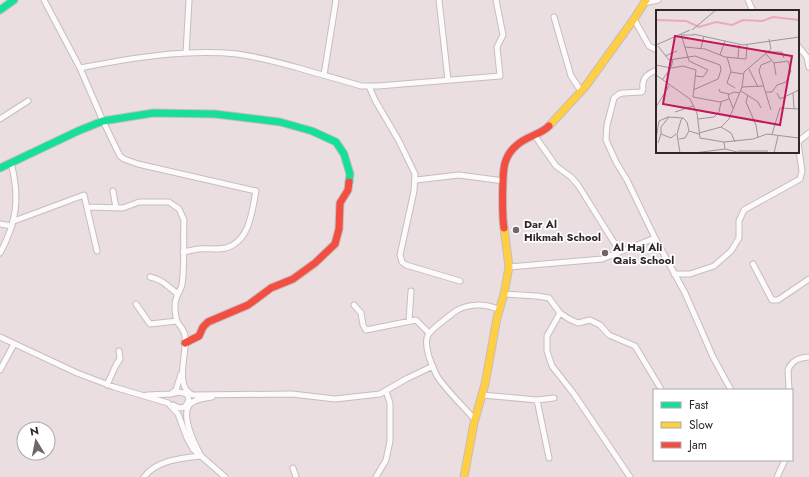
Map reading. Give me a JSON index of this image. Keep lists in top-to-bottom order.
{
  "places": ["Dar Al Hikmah School", "Al Haj Ali Qais School"],
  "legend": ["Fast", "Slow", "Jam"],
  "north": "top"
}
